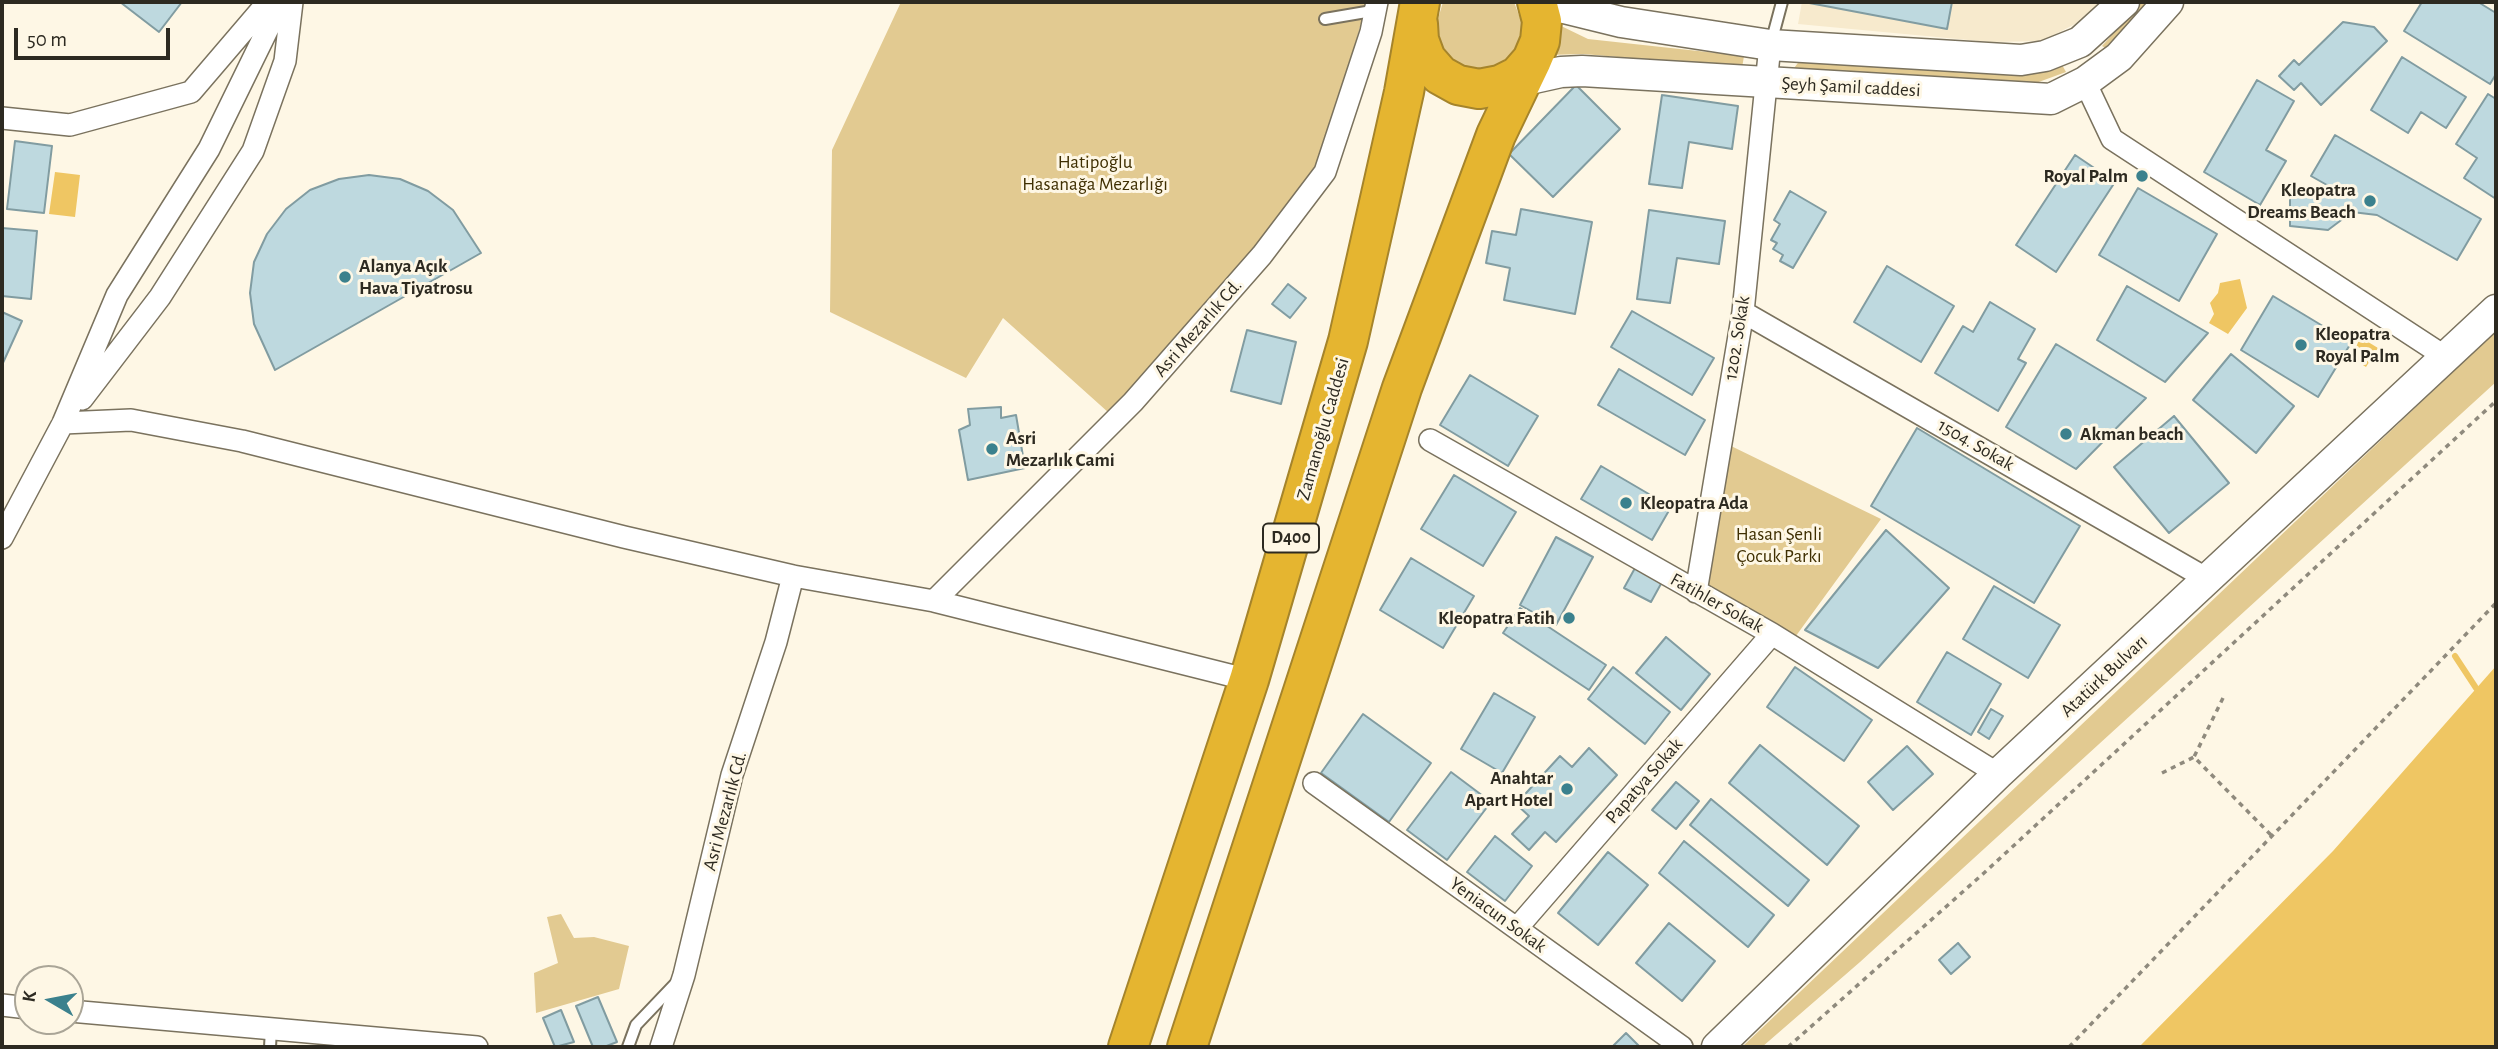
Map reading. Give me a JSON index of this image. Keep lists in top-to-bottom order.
{
  "streets": {
    "highway": ["Zamanoğlu Caddesi", "D400"],
    "main road": ["Şeyh Şamil caddesi", "Atatürk Bulvarı"],
    "street": [
      "Asri Mezarlık Cd.",
      "1202. Sokak",
      "1504. Sokak",
      "Fatihler Sokak",
      "Papatya Sokak",
      "Yeniacun Sokak"
    ]
  },
  "crossings": [
    ["Şeyh Şamil caddesi", "1202. Sokak"],
    ["Şeyh Şamil caddesi", "D400"],
    ["1202. Sokak", "1504. Sokak"],
    ["1202. Sokak", "Fatihler Sokak"],
    ["1504. Sokak", "Atatürk Bulvarı"],
    ["Fatihler Sokak", "Atatürk Bulvarı"],
    ["Fatihler Sokak", "Papatya Sokak"],
    ["Papatya Sokak", "Yeniacun Sokak"]
  ],
  "parks": ["Hatipoğlu Hasanağa Mezarlığı", "Hasan Şenli Çocuk Parkı"],
  "places": [
    "Royal Palm",
    "Kleopatra Dreams Beach",
    "Alanya Açık Hava Tiyatrosu",
    "Kleopatra Royal Palm",
    "Akman beach",
    "Asri Mezarlık Cami",
    "Kleopatra Ada",
    "Kleopatra Fatih",
    "Anahtar Apart Hotel"
  ],
  "scale_bar": "50 m",
  "north": "left"
}
